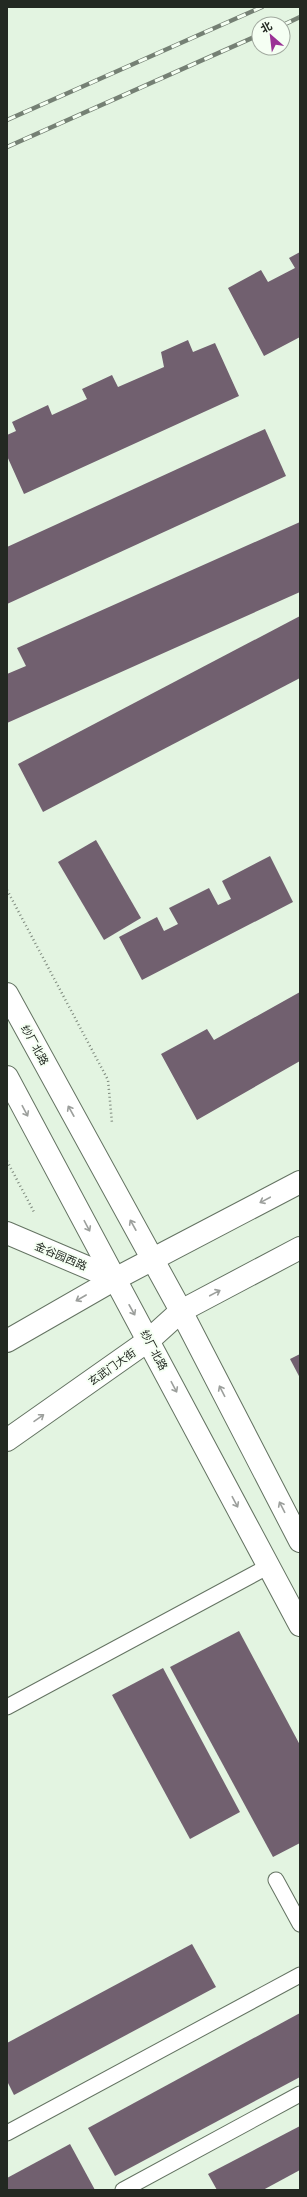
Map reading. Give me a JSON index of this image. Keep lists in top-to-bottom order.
{
  "streets": {
    "main road": ["纱厂北路", "金谷园西路", "玄武门大街"]
  },
  "crossings": [
    ["纱厂北路", "金谷园西路"],
    ["纱厂北路", "玄武门大街"]
  ],
  "north": "top left"
}
